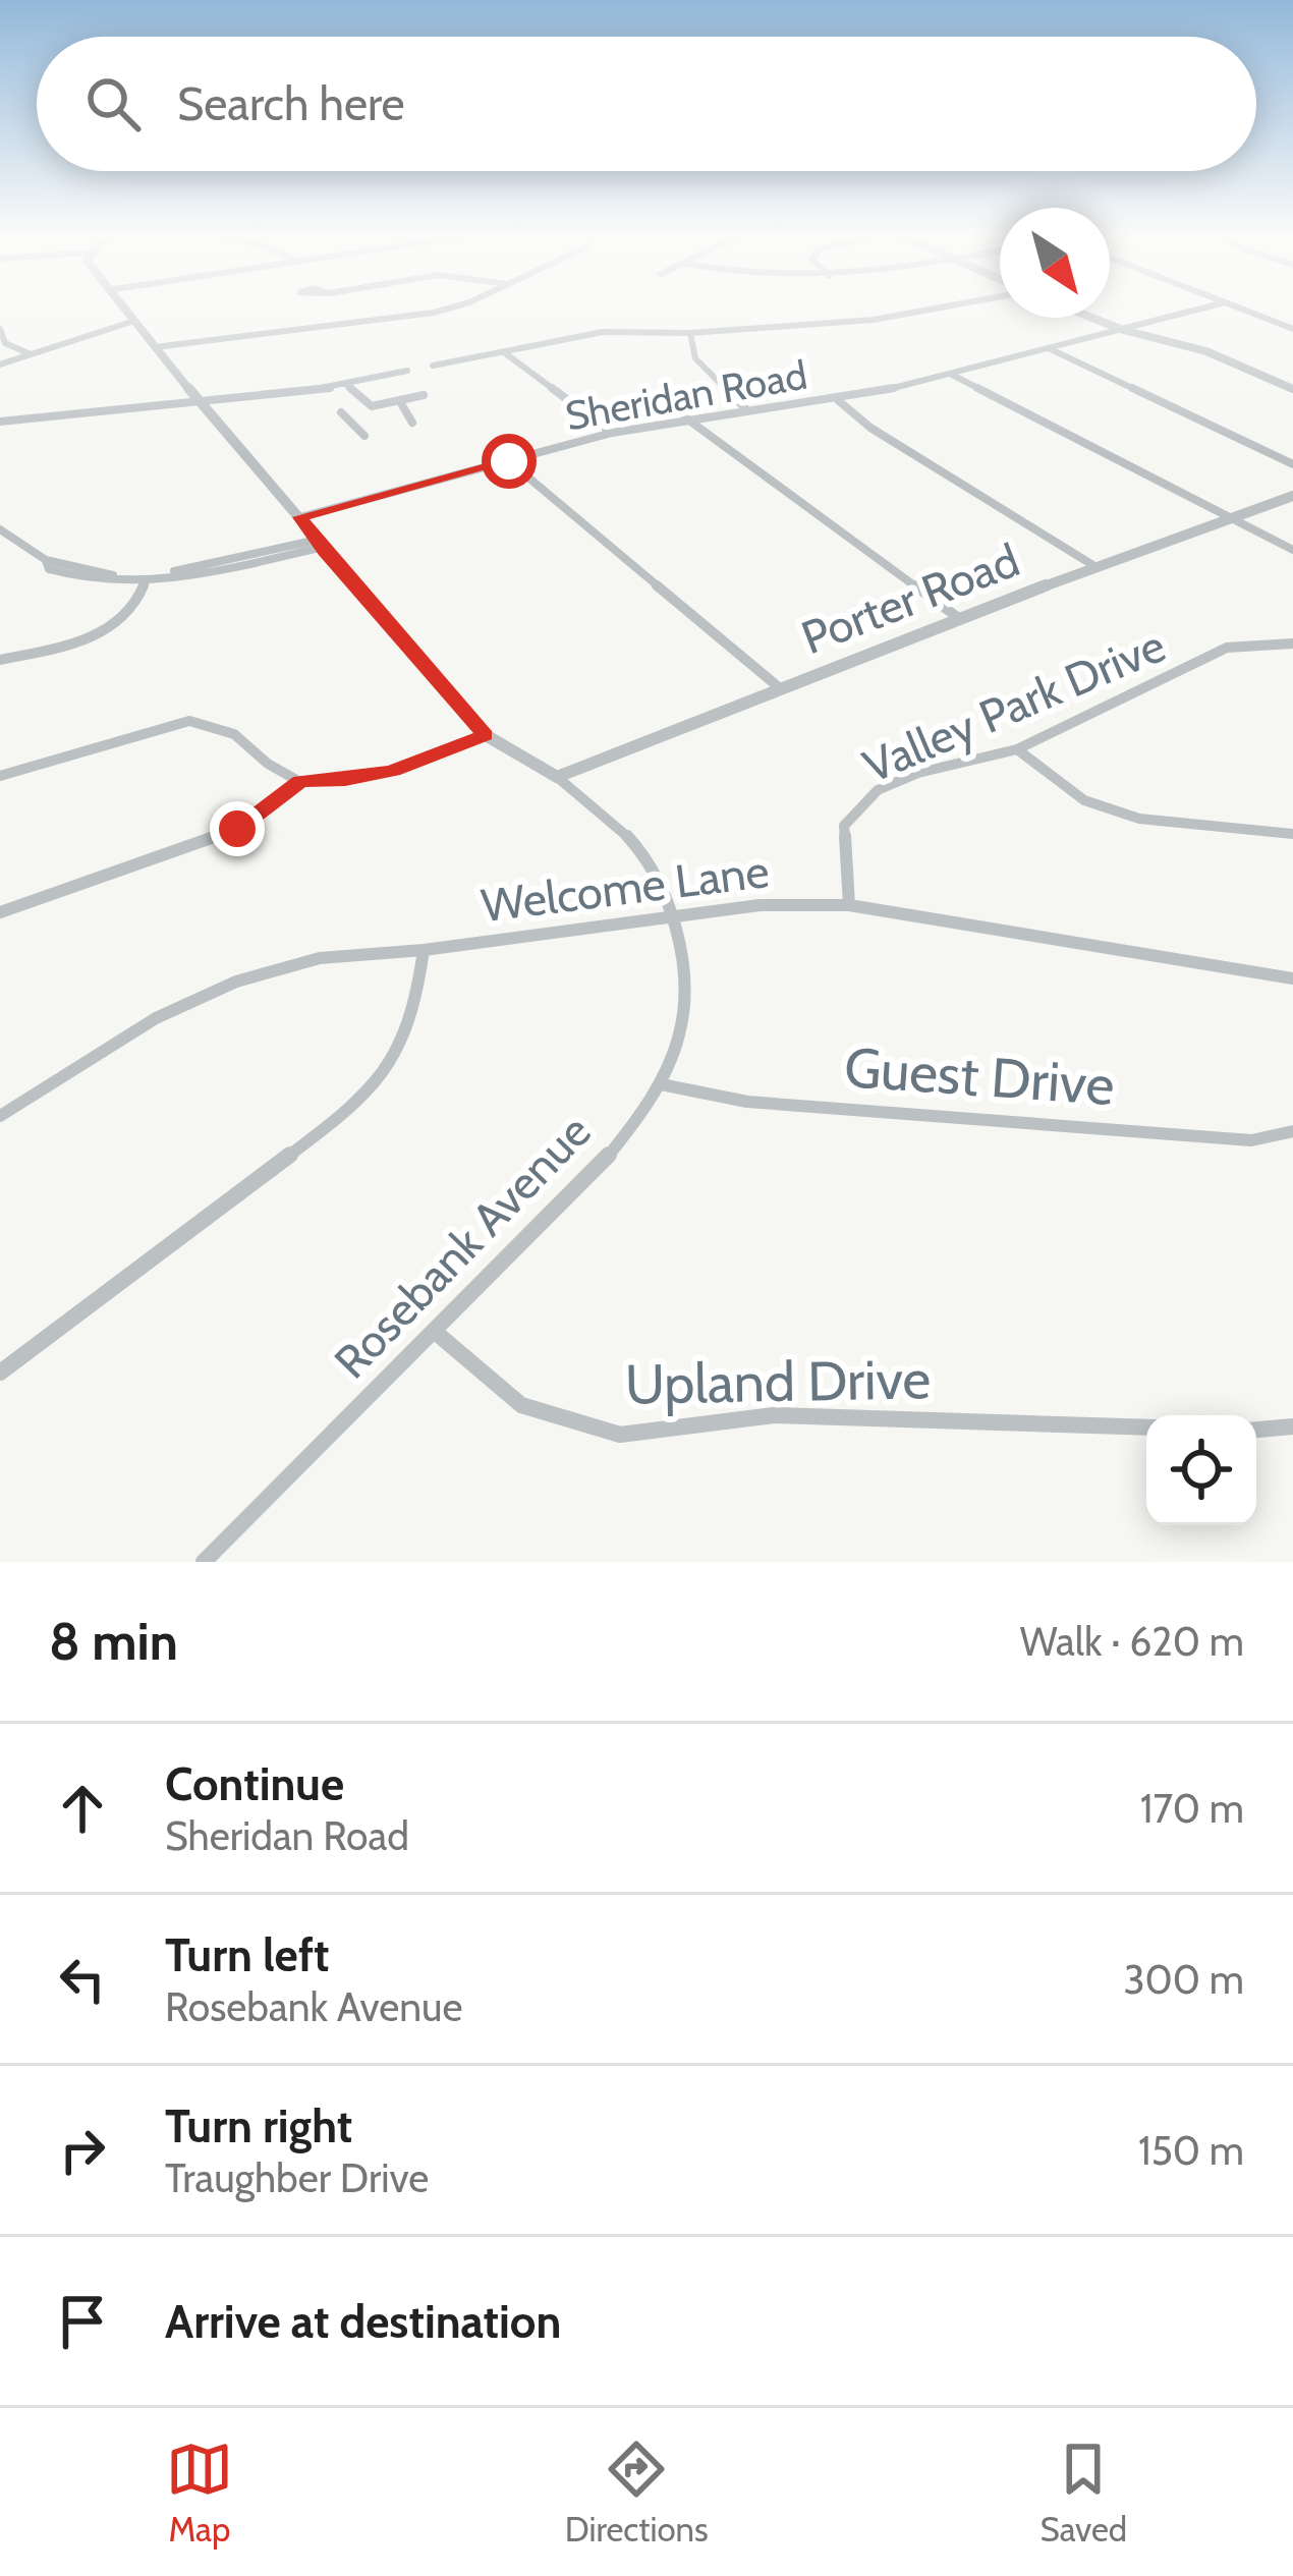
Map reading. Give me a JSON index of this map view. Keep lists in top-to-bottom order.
{
  "streets": {
    "street": [
      "Sheridan Road",
      "Porter Road",
      "Valley Park Drive",
      "Welcome Lane",
      "Guest Drive",
      "Rosebank Avenue",
      "Upland Drive"
    ]
  },
  "crossings": [
    ["Sheridan Road", "Rosebank Avenue"],
    ["Porter Road", "Rosebank Avenue"],
    ["Valley Park Drive", "Welcome Lane"],
    ["Welcome Lane", "Rosebank Avenue"],
    ["Guest Drive", "Rosebank Avenue"],
    ["Rosebank Avenue", "Upland Drive"]
  ],
  "north": "bottom right",
  "page": {
    "search": "Search here",
    "heading": ["8 min", "Walk · 620 m"],
    "list": [
      ["Continue", "Sheridan Road", "170 m"],
      ["Turn left", "Rosebank Avenue", "300 m"],
      ["Turn right", "Traughber Drive", "150 m"],
      "Arrive at destination"
    ],
    "nav": ["Map", "Directions", "Saved"]
  }
}
